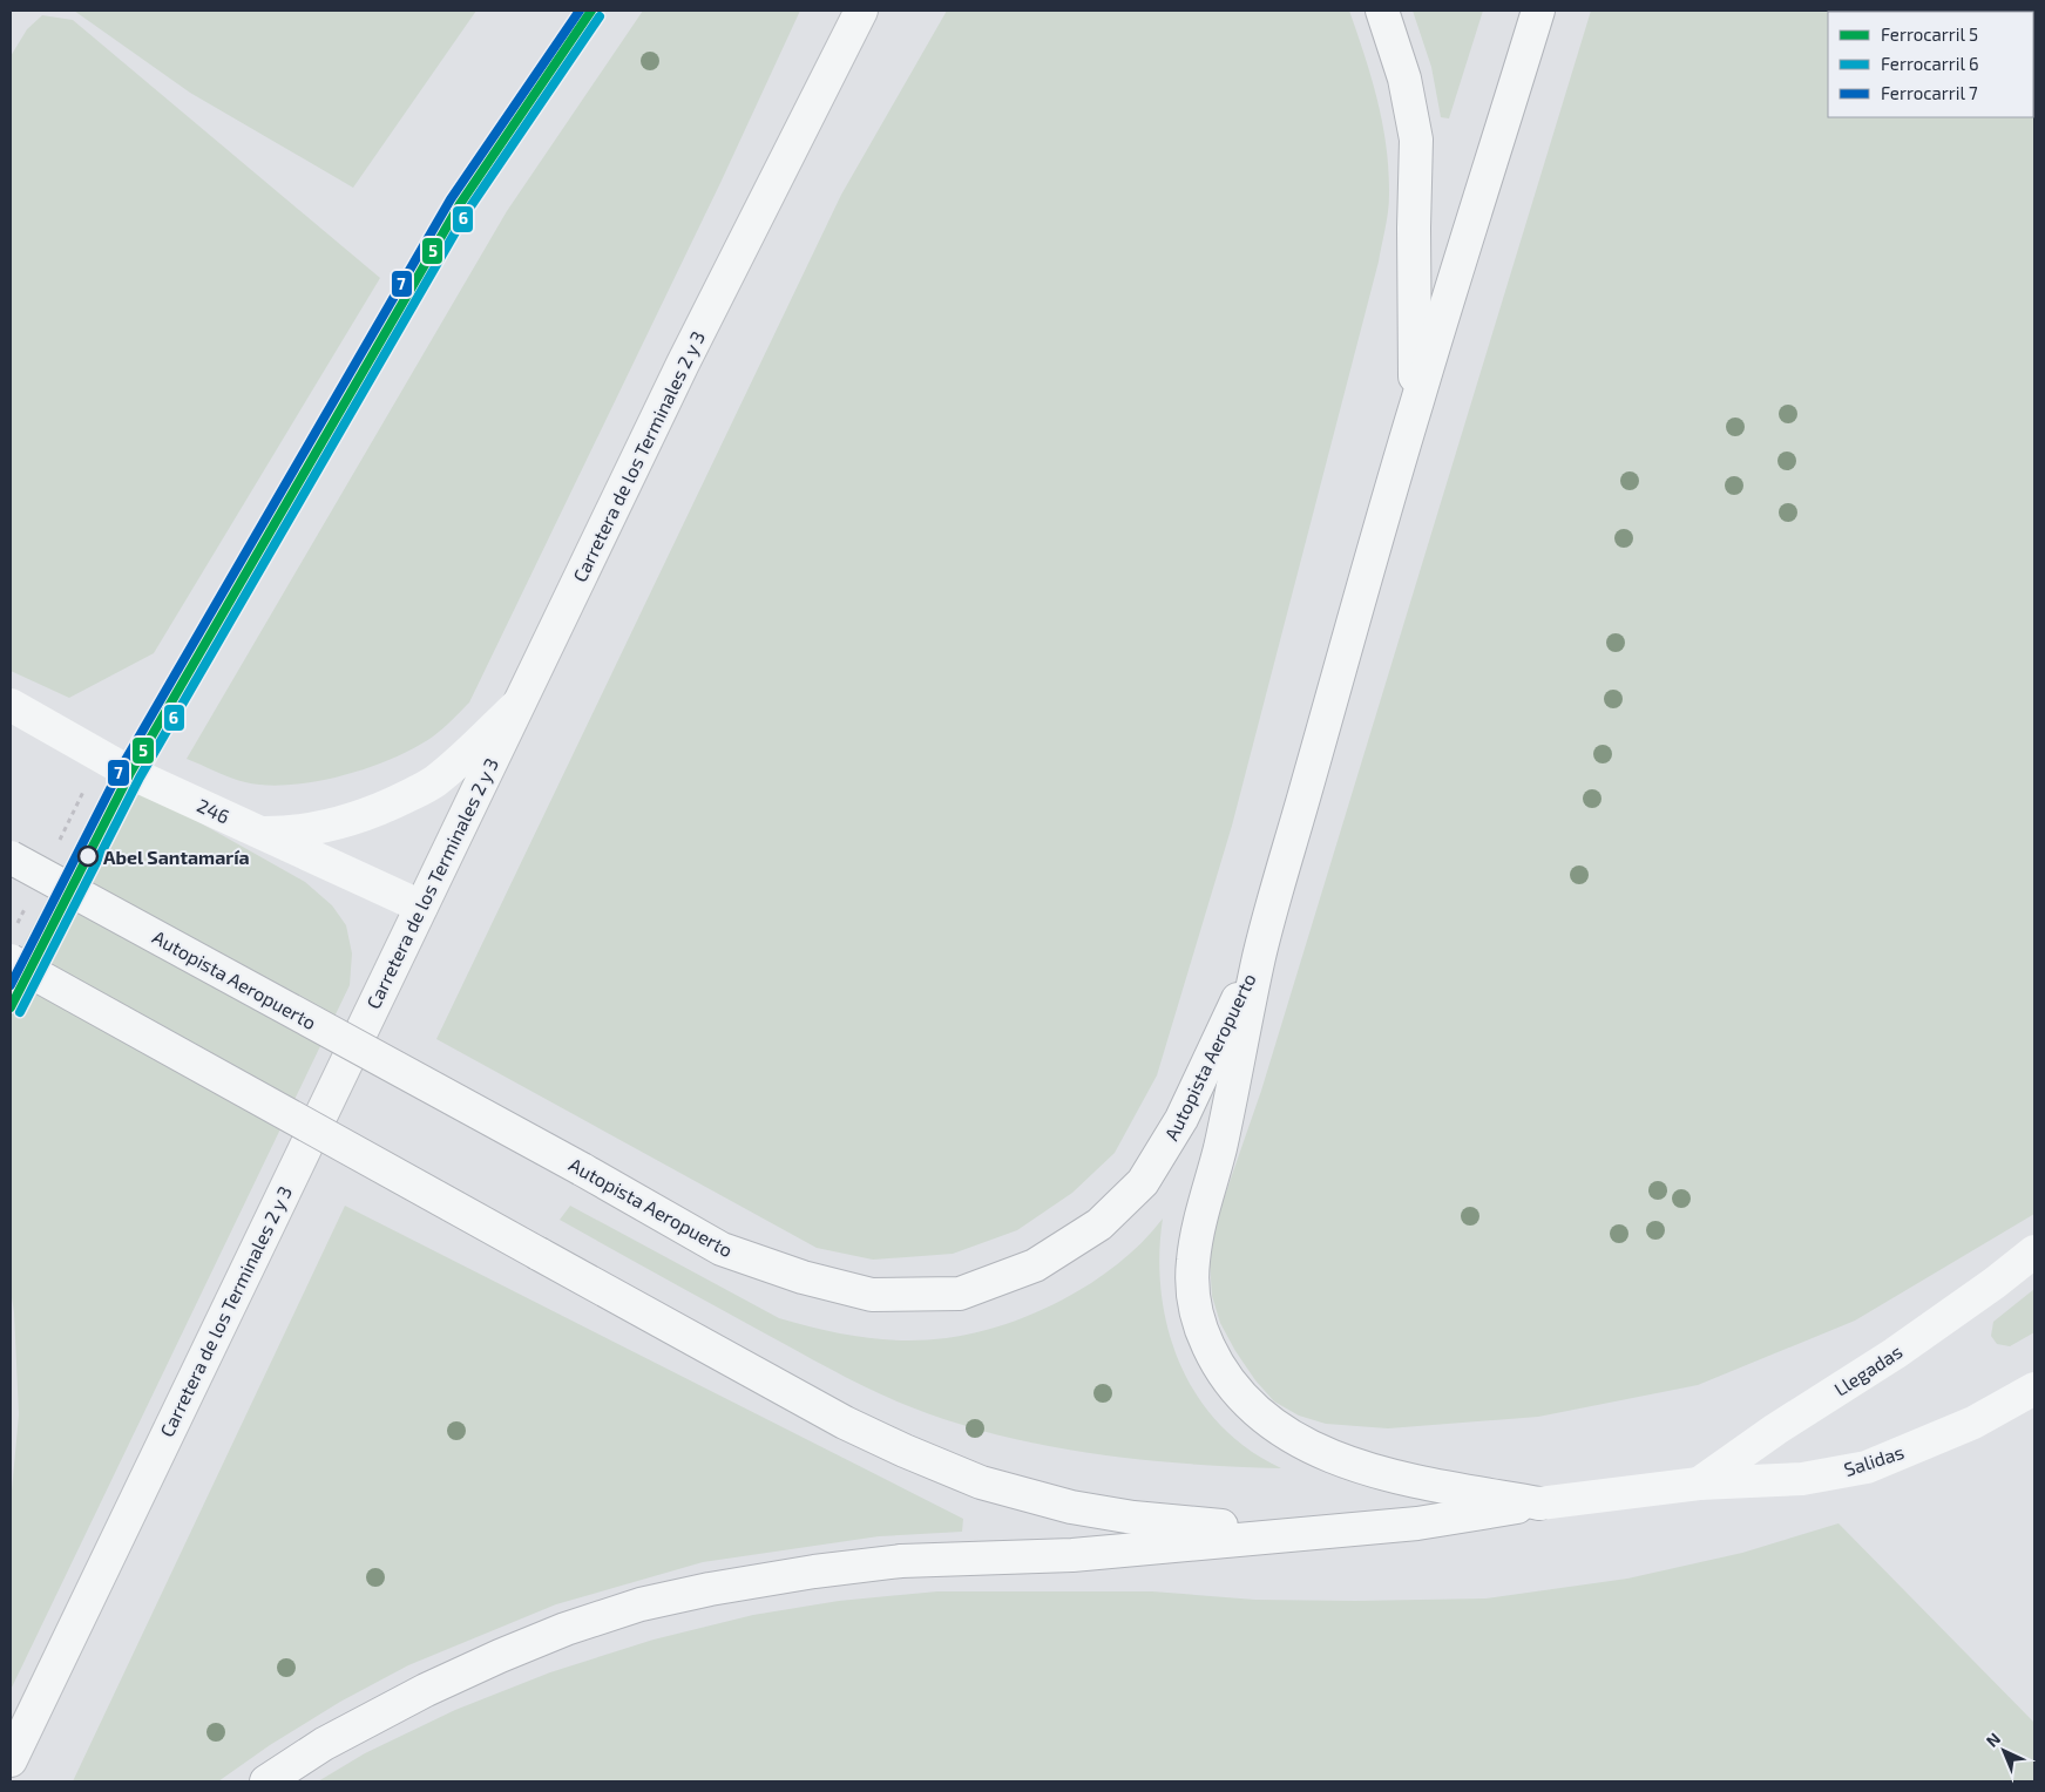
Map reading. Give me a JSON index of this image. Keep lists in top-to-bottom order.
{
  "streets": {
    "main road": [
      "Carretera de los Terminales 2 y 3",
      "246",
      "Autopista Aeropuerto",
      "Llegadas",
      "Salidas"
    ]
  },
  "crossings": [
    ["Carretera de los Terminales 2 y 3", "246"],
    ["Llegadas", "Salidas"]
  ],
  "places": ["Abel Santamaría"],
  "lines": ["rail line 5", "rail line 7", "rail line 6"],
  "legend": ["Ferrocarril 5", "Ferrocarril 6", "Ferrocarril 7"],
  "north": "top left"
}
